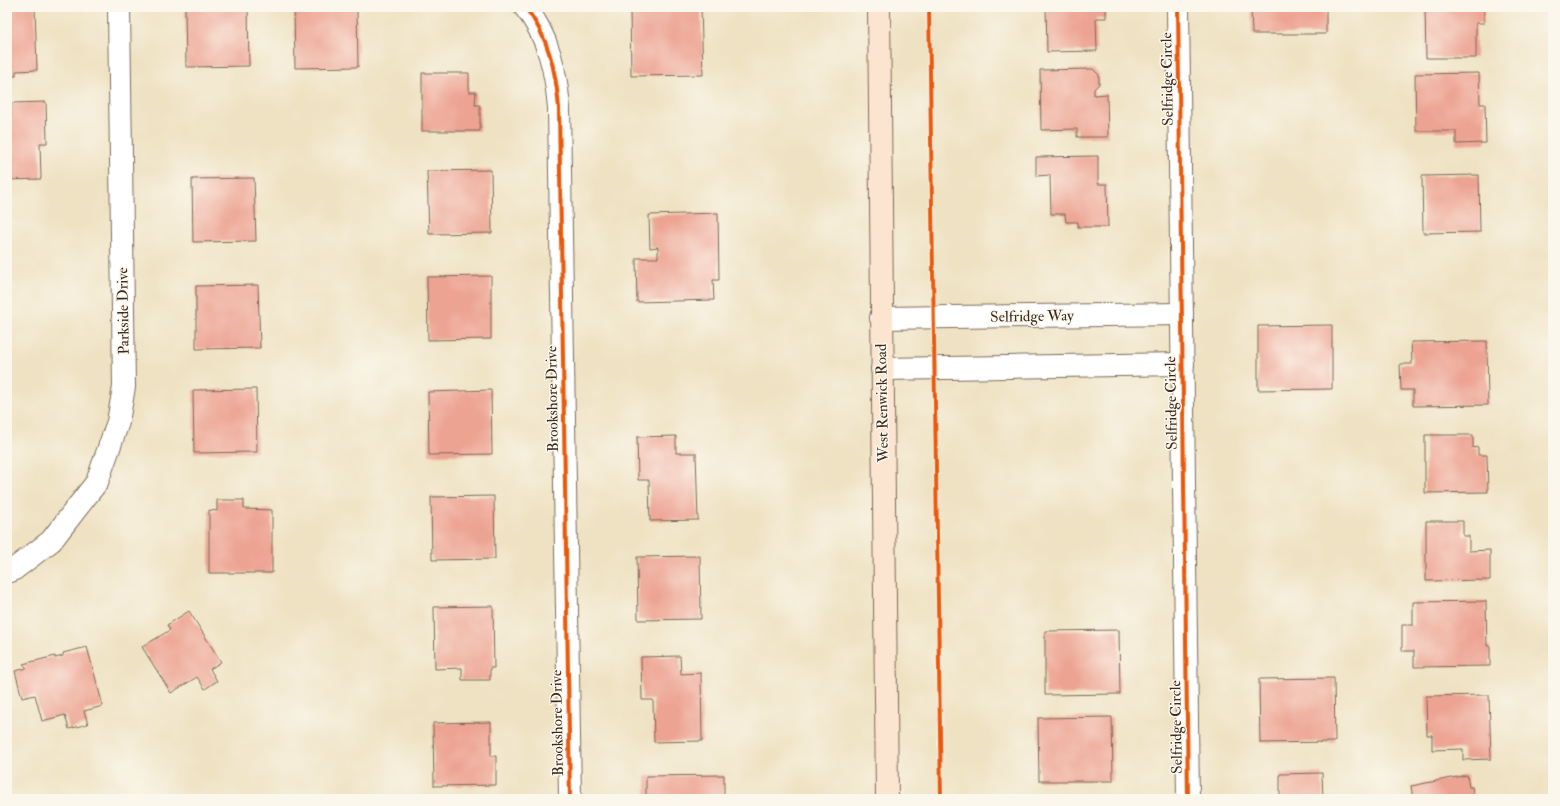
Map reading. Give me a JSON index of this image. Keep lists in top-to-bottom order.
{
  "streets": {
    "street": [
      "Selfridge Circle",
      "Parkside Drive",
      "Selfridge Way",
      "Brookshore Drive",
      "West Renwick Road"
    ]
  },
  "crossings": [
    ["Selfridge Circle", "Selfridge Way"],
    ["Selfridge Way", "West Renwick Road"]
  ]
}
